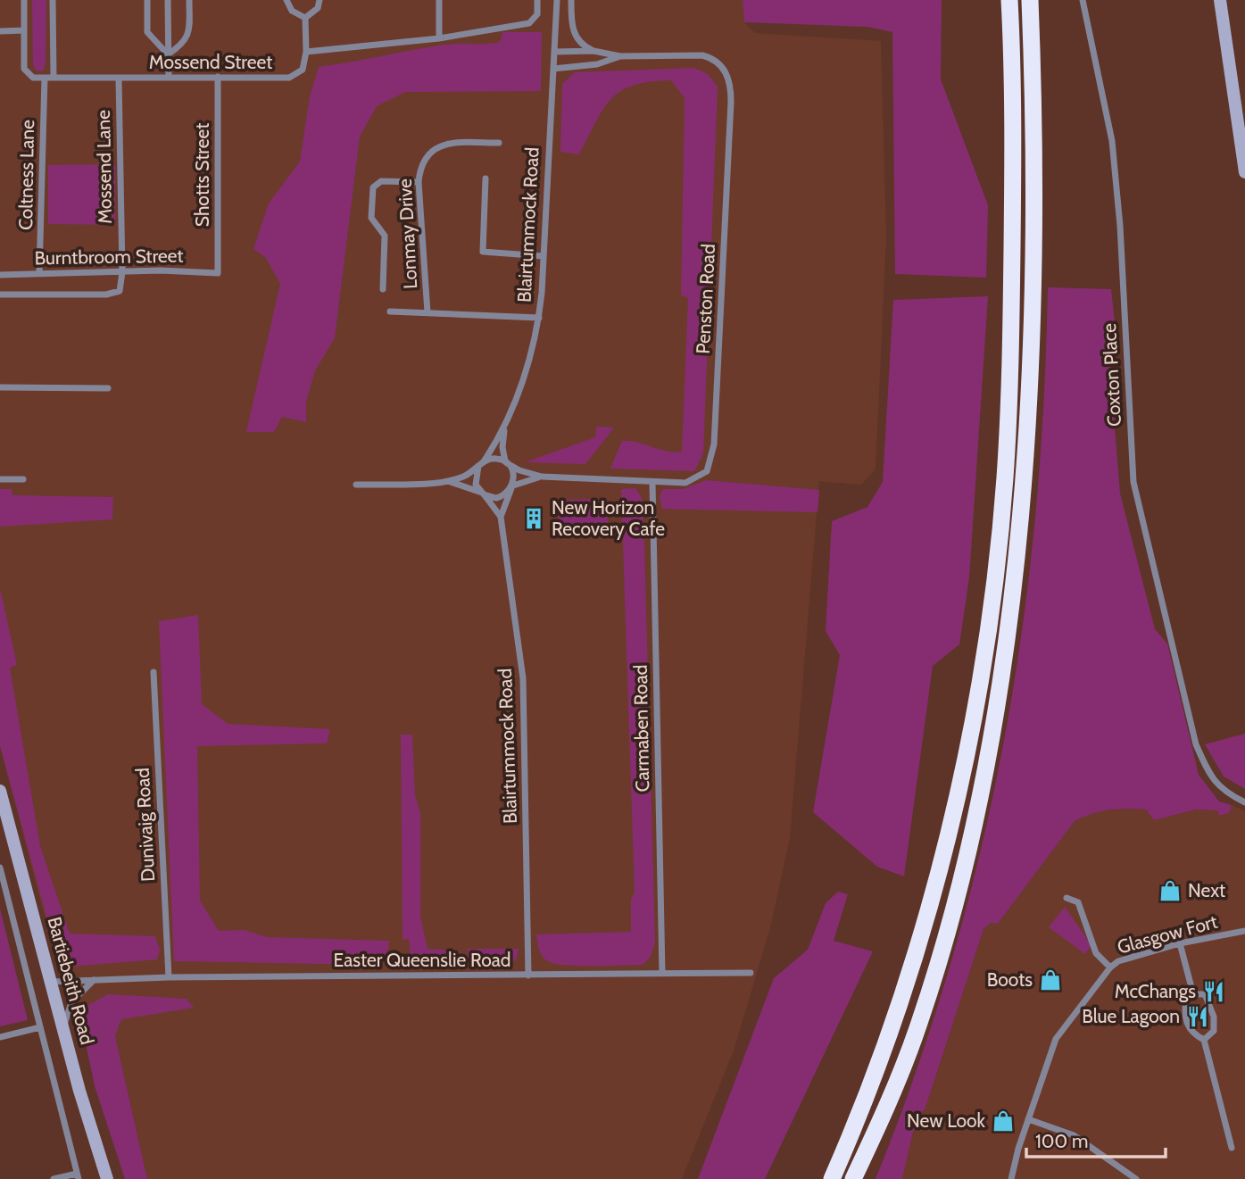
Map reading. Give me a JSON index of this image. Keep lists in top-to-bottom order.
{
  "streets": {
    "street": [
      "Mossend Street",
      "Mossend Lane",
      "Coltness Lane",
      "Shotts Street",
      "Blairtummock Road",
      "Lonmay Drive",
      "Burntbroom Street",
      "Penston Road",
      "Coxton Place",
      "Carmaben Road",
      "Dunivaig Road",
      "Glasgow Fort",
      "Easter Queenslie Road",
      "Bartiebeith Road"
    ]
  },
  "crossings": [
    ["Mossend Street", "Mossend Lane"],
    ["Mossend Street", "Coltness Lane"],
    ["Mossend Street", "Shotts Street"],
    ["Mossend Lane", "Burntbroom Street"],
    ["Coltness Lane", "Burntbroom Street"],
    ["Shotts Street", "Burntbroom Street"],
    ["Blairtummock Road", "Penston Road"],
    ["Blairtummock Road", "Easter Queenslie Road"],
    ["Penston Road", "Carmaben Road"],
    ["Carmaben Road", "Easter Queenslie Road"],
    ["Dunivaig Road", "Easter Queenslie Road"],
    ["Easter Queenslie Road", "Bartiebeith Road"]
  ],
  "places": {
    "building": ["New Horizon Recovery Cafe"],
    "shop": ["Next", "Boots", "New Look"],
    "restaurant": ["McChangs", "Blue Lagoon"]
  },
  "scale_bar": "100 m"
}
